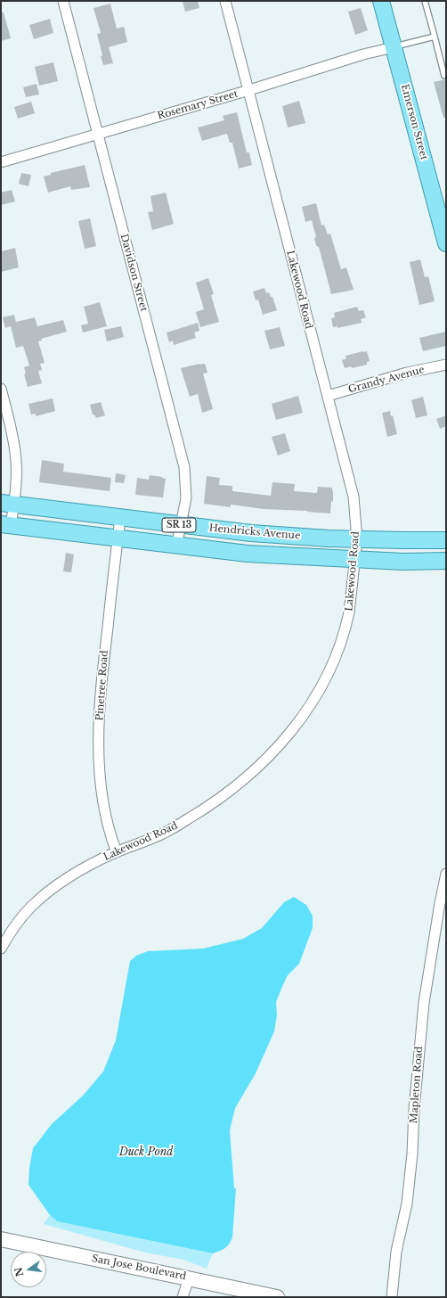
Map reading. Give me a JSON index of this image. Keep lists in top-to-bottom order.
{
  "streets": {
    "main road": ["Emerson Street", "SR 13", "Hendricks Avenue"],
    "street": [
      "Rosemary Street",
      "Davidson Street",
      "Lakewood Road",
      "Grandy Avenue",
      "Pinetree Road",
      "Mapleton Road",
      "San Jose Boulevard"
    ]
  },
  "crossings": [
    ["Rosemary Street", "Emerson Street"],
    ["Rosemary Street", "Davidson Street"],
    ["Rosemary Street", "Lakewood Road"],
    ["Davidson Street", "SR 13"],
    ["Davidson Street", "Hendricks Avenue"],
    ["Lakewood Road", "Grandy Avenue"],
    ["Lakewood Road", "SR 13"],
    ["Lakewood Road", "Hendricks Avenue"],
    ["Lakewood Road", "Pinetree Road"],
    ["SR 13", "Pinetree Road"],
    ["Hendricks Avenue", "Pinetree Road"]
  ],
  "water": ["Duck Pond"],
  "north": "left"
}
